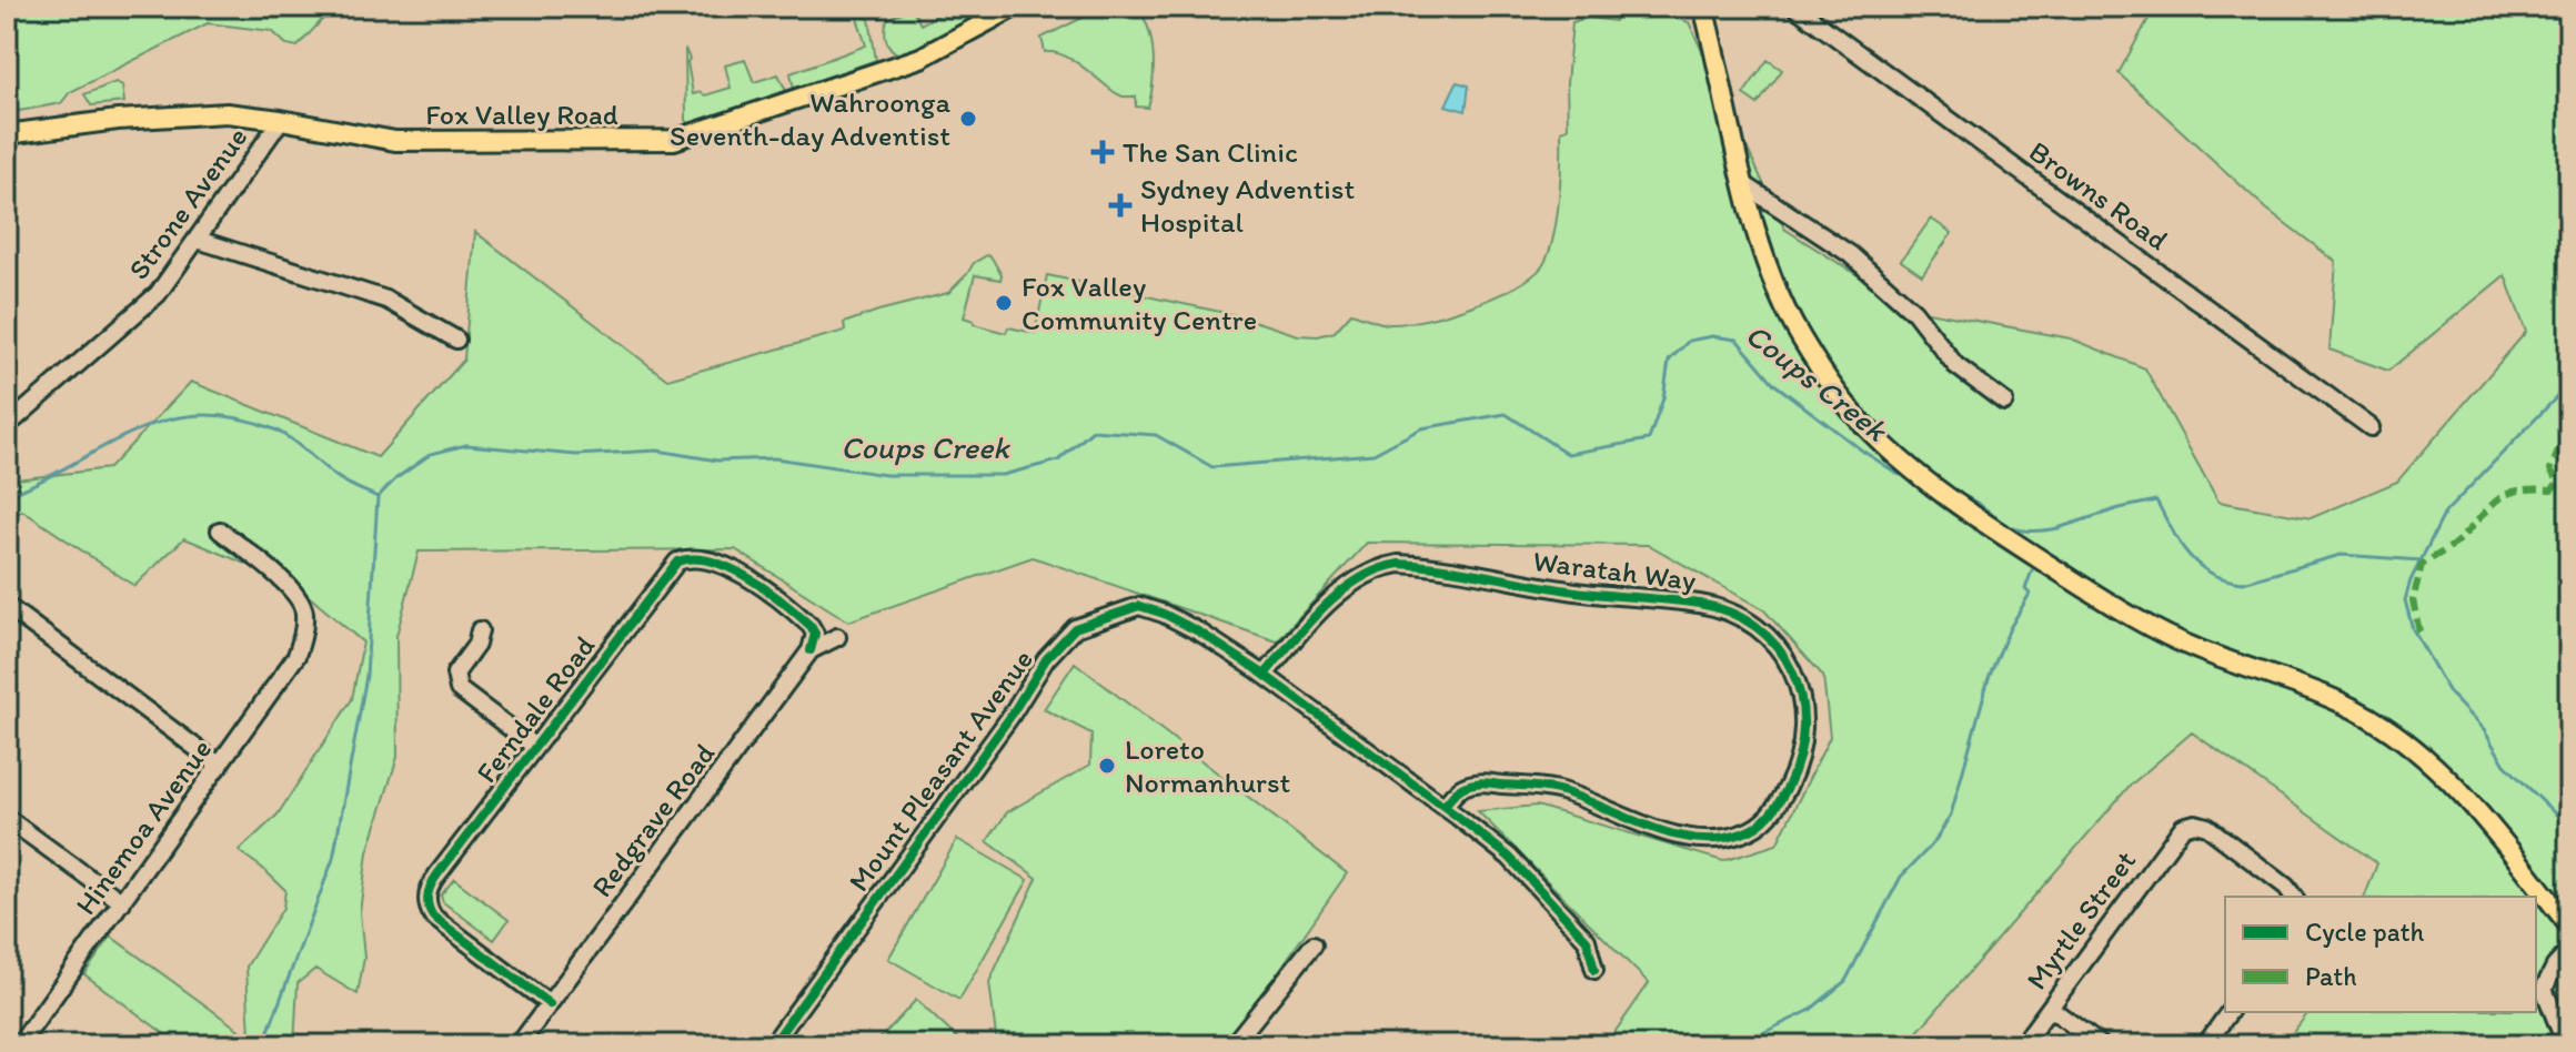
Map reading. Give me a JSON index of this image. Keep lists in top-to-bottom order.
{
  "streets": {
    "main road": ["Fox Valley Road"],
    "street": [
      "Browns Road",
      "Strone Avenue",
      "Waratah Way",
      "Ferndale Road",
      "Mount Pleasant Avenue",
      "Redgrave Road",
      "Hinemoa Avenue",
      "Myrtle Street"
    ]
  },
  "crossings": [
    ["Fox Valley Road", "Strone Avenue"],
    ["Waratah Way", "Mount Pleasant Avenue"],
    ["Ferndale Road", "Redgrave Road"]
  ],
  "water": ["Coups Creek"],
  "places": {
    "other": ["Wahroonga Seventh-day Adventist", "Fox Valley Community Centre", "Loreto Normanhurst"],
    "health": ["The San Clinic", "Sydney Adventist Hospital"]
  },
  "legend": ["Cycle path", "Path"]
}
